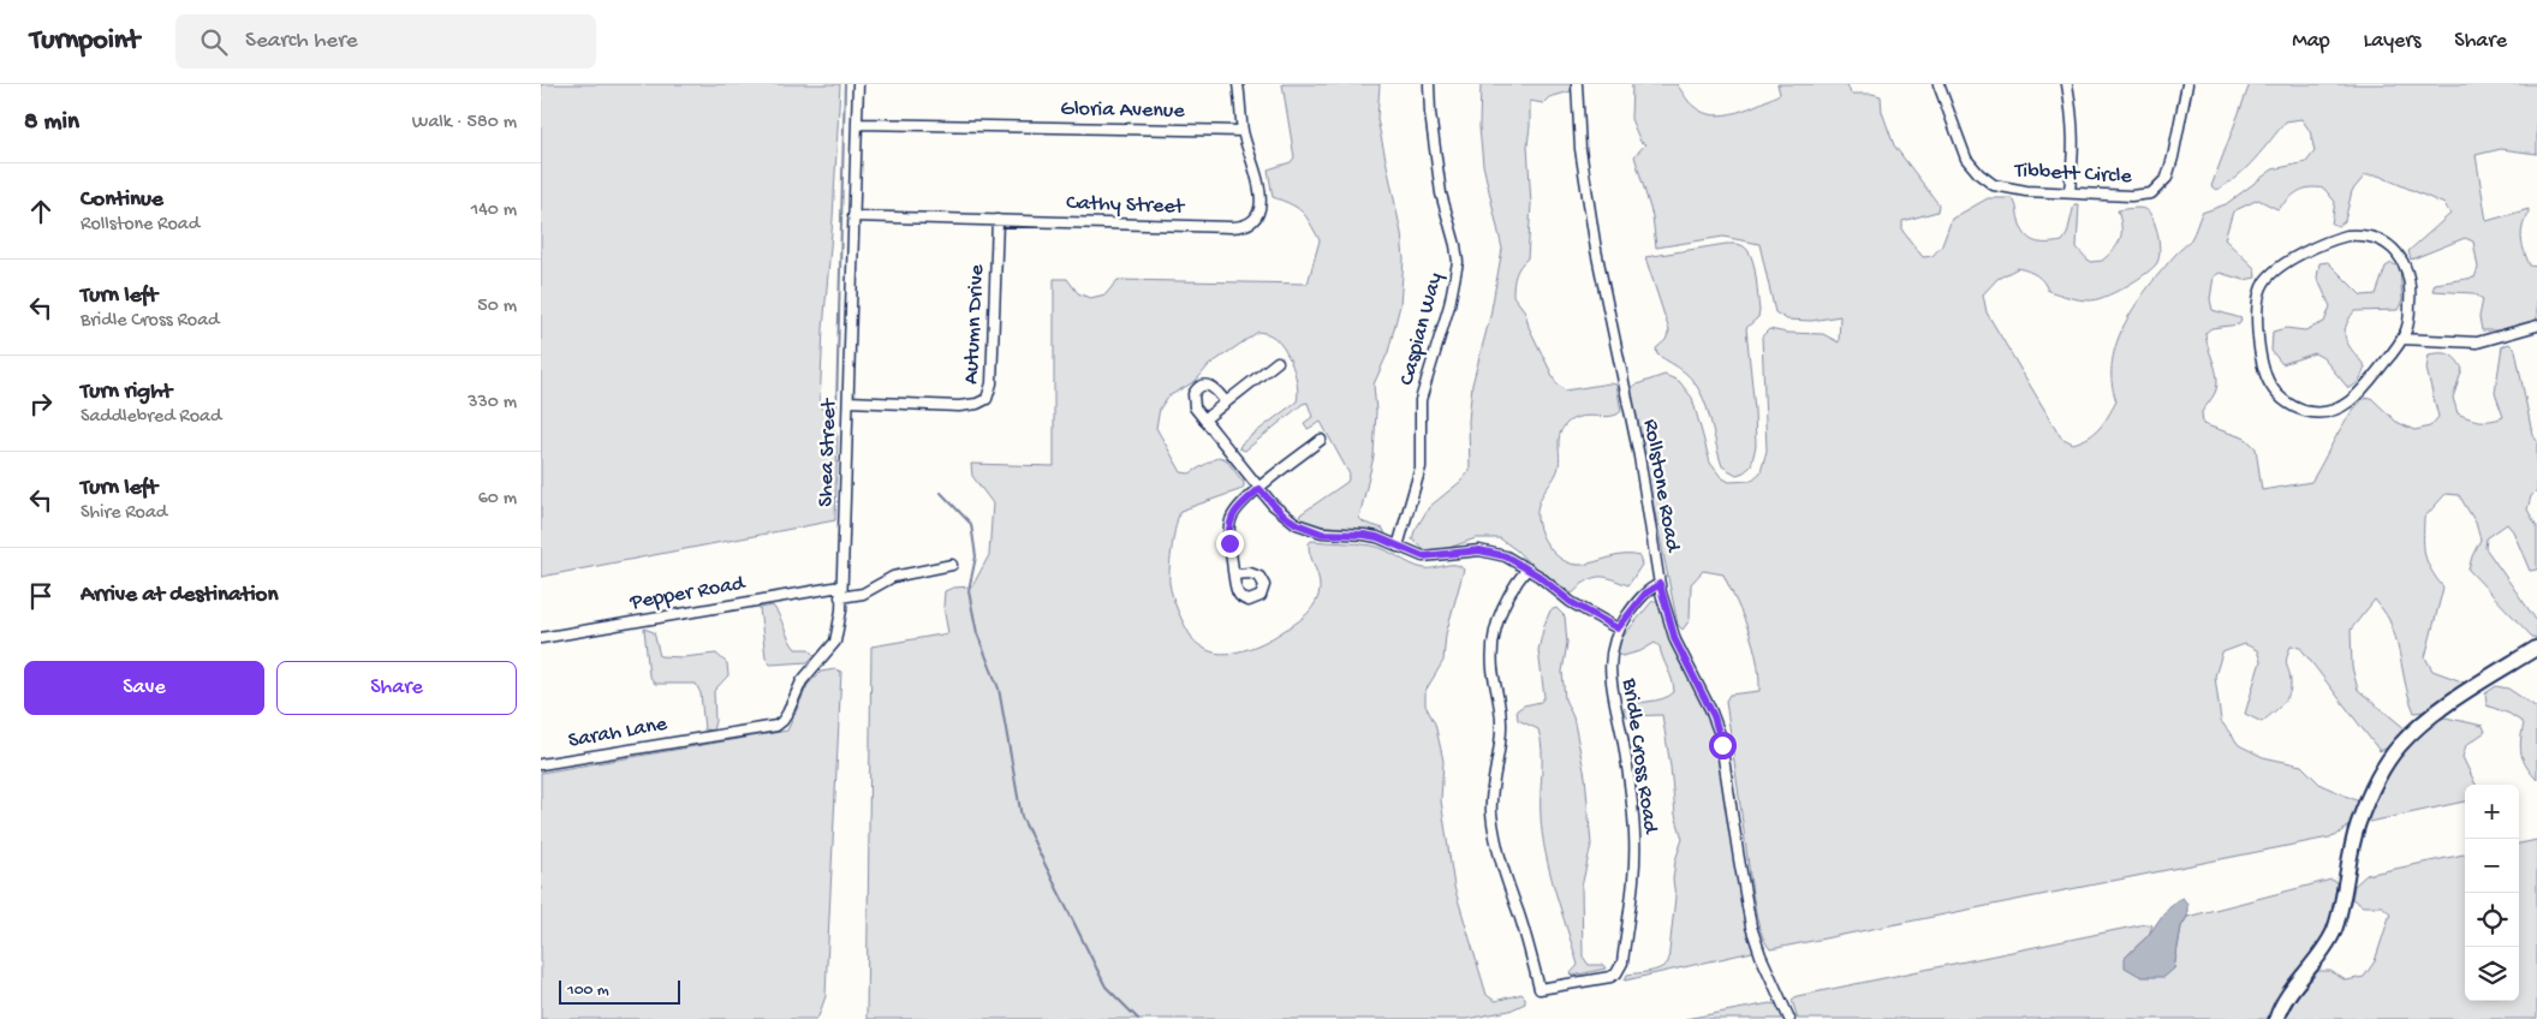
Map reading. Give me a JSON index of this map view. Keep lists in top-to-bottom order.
{
  "streets": {
    "street": [
      "Gloria Avenue",
      "Tibbett Circle",
      "Cathy Street",
      "Autumn Drive",
      "Caspian Way",
      "Shea Street",
      "Rollstone Road",
      "Pepper Road",
      "Sarah Lane",
      "Bridle Cross Road"
    ]
  },
  "crossings": [
    ["Gloria Avenue", "Cathy Street"],
    ["Gloria Avenue", "Shea Street"],
    ["Cathy Street", "Autumn Drive"],
    ["Cathy Street", "Shea Street"],
    ["Autumn Drive", "Shea Street"],
    ["Shea Street", "Pepper Road"],
    ["Shea Street", "Sarah Lane"],
    ["Rollstone Road", "Bridle Cross Road"]
  ],
  "scale_bar": "100 m",
  "page": {
    "header": "Turnpoint",
    "search": "Search here",
    "nav": ["Map", "Layers", "Share"],
    "heading": ["8 min", "Walk · 580 m"],
    "list": [
      ["Continue", "Rollstone Road", "140 m"],
      ["Turn left", "Bridle Cross Road", "50 m"],
      ["Turn right", "Saddlebred Road", "330 m"],
      ["Turn left", "Shire Road", "60 m"],
      "Arrive at destination"
    ],
    "buttons": ["Save", "Share"],
    "map_buttons": ["+", "−"],
    "scale": "100 m"
  }
}
